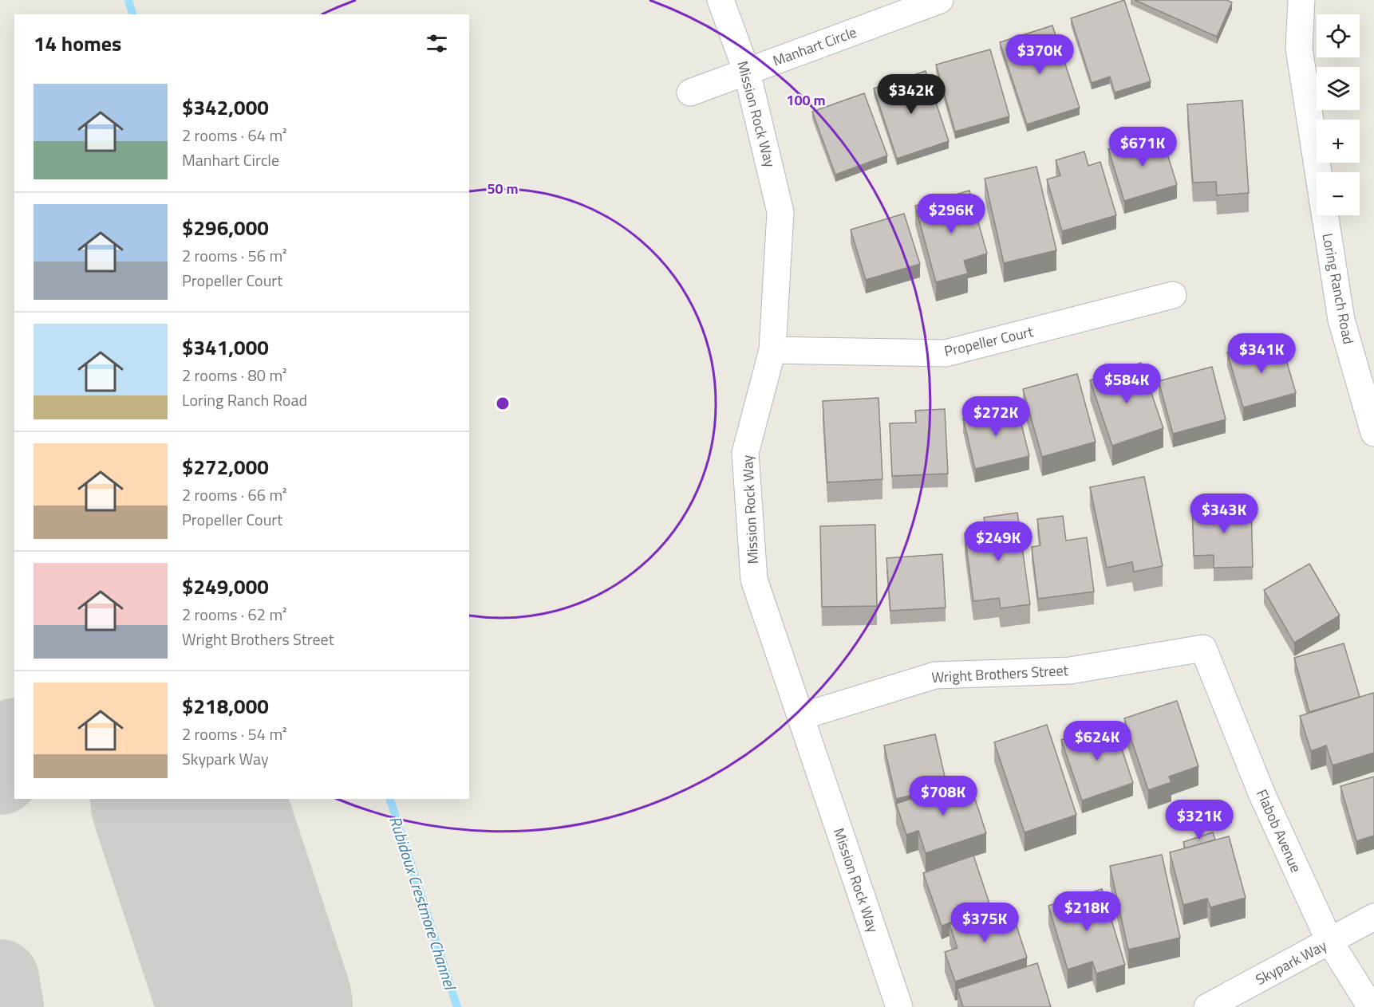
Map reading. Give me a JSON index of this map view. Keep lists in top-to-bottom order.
{
  "streets": {
    "street": [
      "Manhart Circle",
      "Mission Rock Way",
      "Loring Ranch Road",
      "Propeller Court",
      "Wright Brothers Street",
      "Flabob Avenue",
      "Skypark Way"
    ]
  },
  "crossings": [
    ["Manhart Circle", "Mission Rock Way"],
    ["Mission Rock Way", "Propeller Court"],
    ["Mission Rock Way", "Wright Brothers Street"],
    ["Wright Brothers Street", "Flabob Avenue"],
    ["Flabob Avenue", "Skypark Way"]
  ],
  "water": ["Rubidoux Crestmore Channel"],
  "page": {
    "map_buttons": ["+", "−"],
    "heading": "14 homes",
    "price": [
      "$370K",
      "$342K",
      "$671K",
      "$296K",
      "$341K",
      "$584K",
      "$272K",
      "$343K",
      "$249K",
      "$624K",
      "$708K",
      "$321K",
      "$218K",
      "$375K"
    ],
    "list": [
      {
        "name": "$342,000",
        "note": "2 rooms · 64 m² · Manhart Circle"
      },
      {
        "name": "$296,000",
        "note": "2 rooms · 56 m² · Propeller Court"
      },
      {
        "name": "$341,000",
        "note": "2 rooms · 80 m² · Loring Ranch Road"
      },
      {
        "name": "$272,000",
        "note": "2 rooms · 66 m² · Propeller Court"
      },
      {
        "name": "$249,000",
        "note": "2 rooms · 62 m² · Wright Brothers Street"
      },
      {
        "name": "$218,000",
        "note": "2 rooms · 54 m² · Skypark Way"
      }
    ]
  },
  "rings": ["100 m", "50 m"]
}
